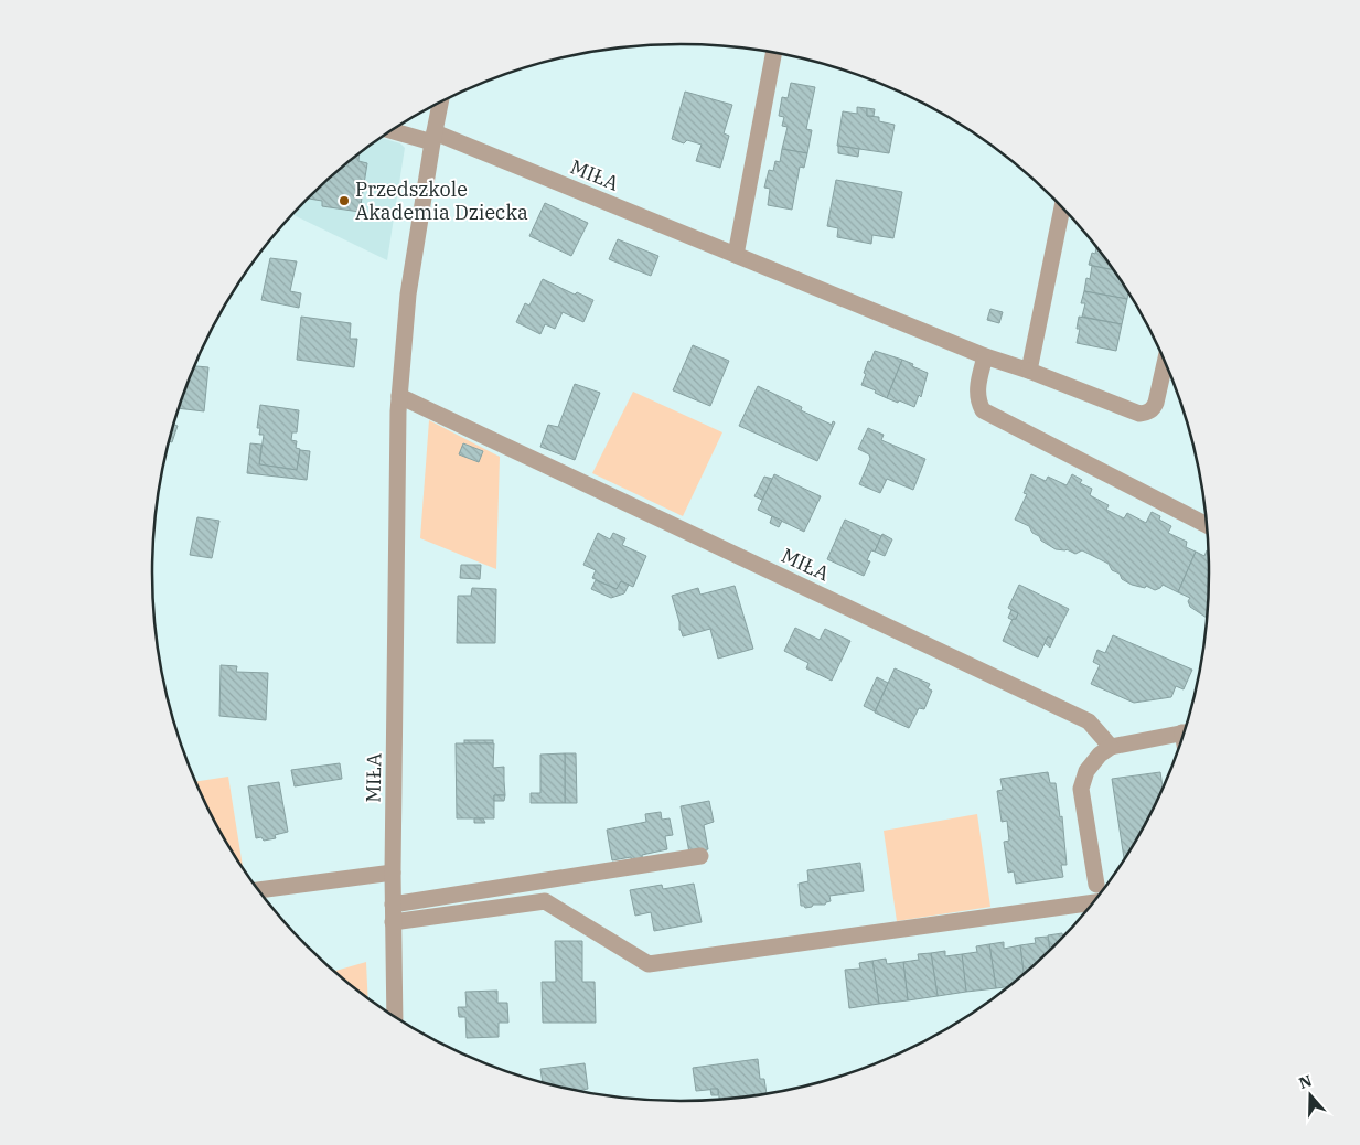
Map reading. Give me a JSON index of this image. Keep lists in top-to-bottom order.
{
  "streets": {
    "street": ["MIŁA"]
  },
  "places": ["Przedszkole Akademia Dziecka"],
  "north": "top"
}
